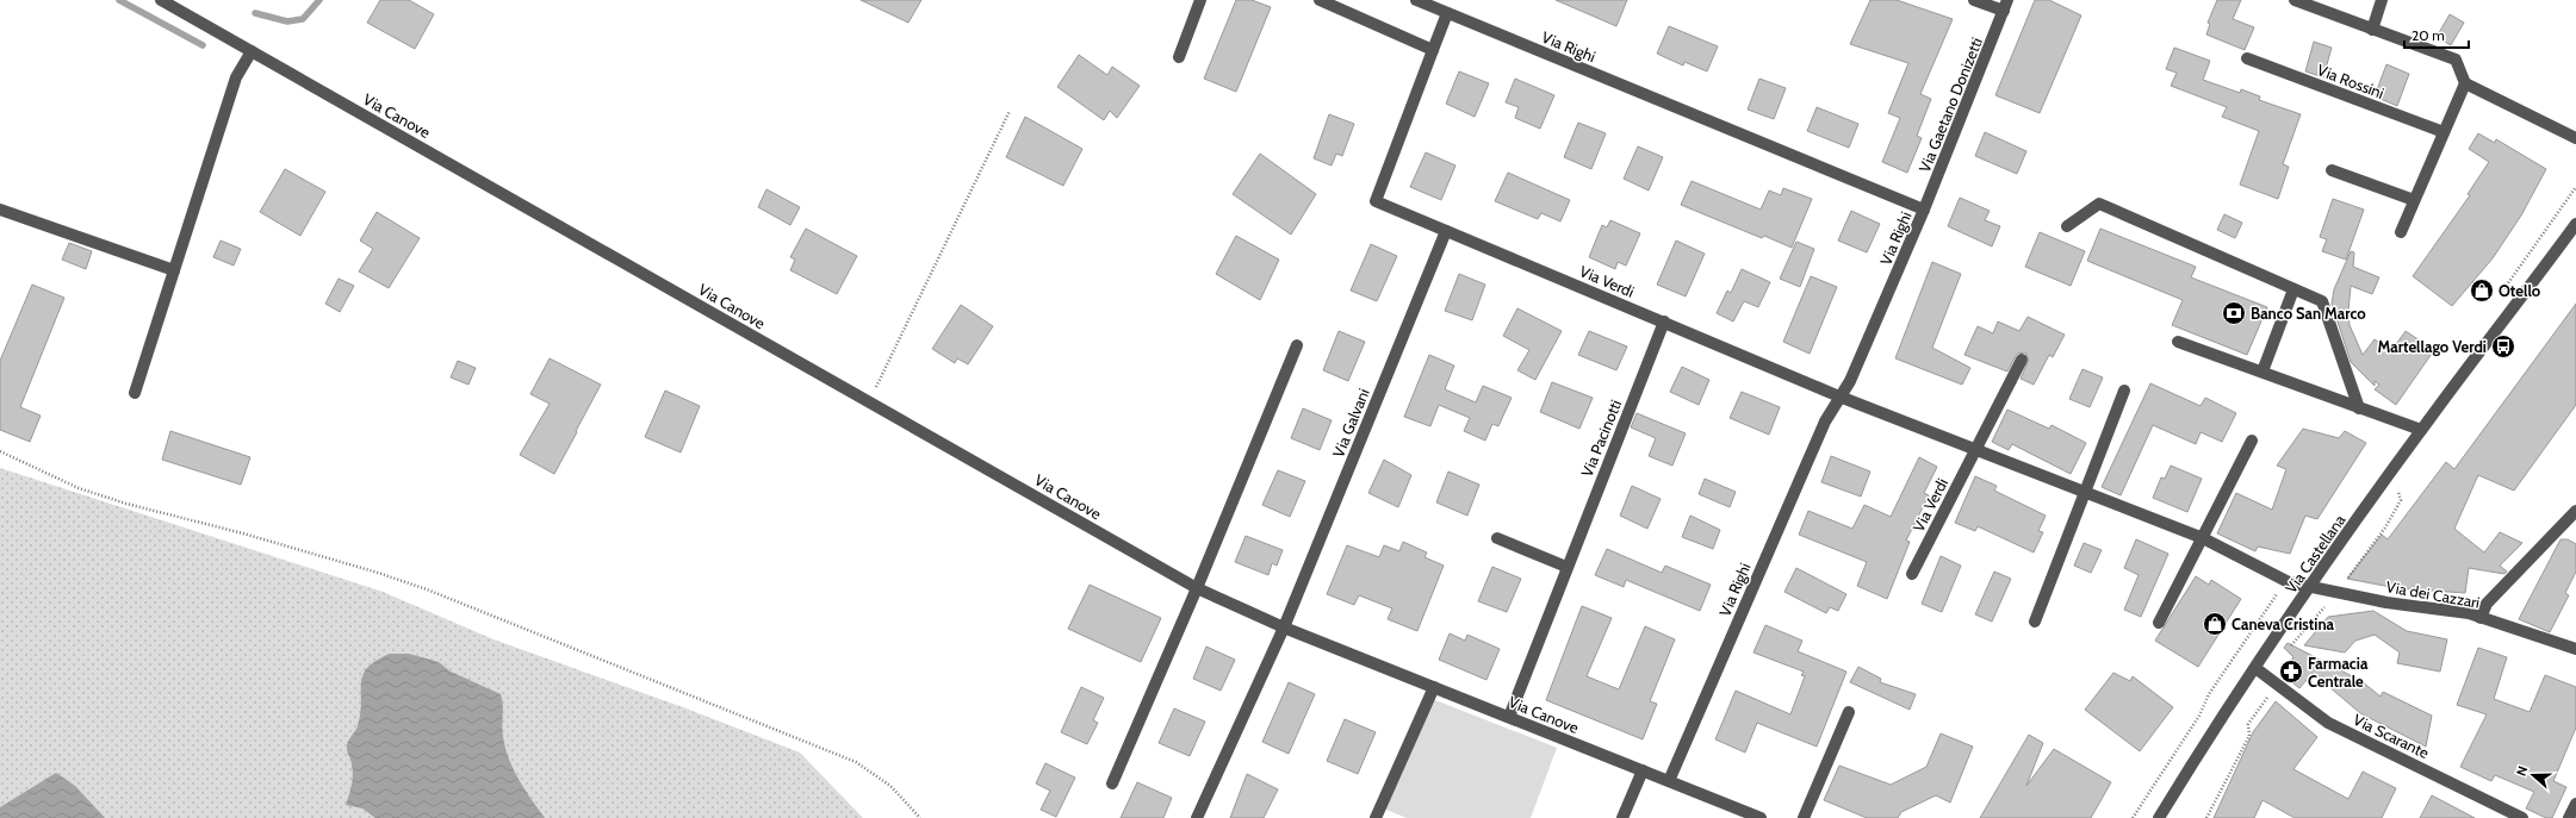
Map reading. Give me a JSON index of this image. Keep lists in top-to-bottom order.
{
  "streets": {
    "street": [
      "Via Righi",
      "Via Rossini",
      "Via Gaetano Donizetti",
      "Via Canove",
      "Via Verdi",
      "Via Galvani",
      "Via Pacinotti",
      "Via Castellana",
      "Via dei Cazzari",
      "Via Scarante"
    ]
  },
  "crossings": [
    ["Via Righi", "Via Gaetano Donizetti"],
    ["Via Righi", "Via Canove"],
    ["Via Righi", "Via Verdi"],
    ["Via Canove", "Via Galvani"],
    ["Via Canove", "Via Pacinotti"],
    ["Via Verdi", "Via Galvani"],
    ["Via Verdi", "Via Pacinotti"],
    ["Via Verdi", "Via Castellana"],
    ["Via Verdi", "Via dei Cazzari"],
    ["Via Castellana", "Via dei Cazzari"],
    ["Via Castellana", "Via Scarante"]
  ],
  "places": {
    "shop": ["Otello", "Caneva Cristina"],
    "bank": ["Banco San Marco"],
    "bus stop": ["Martellago Verdi"],
    "pharmacy": ["Farmacia Centrale"]
  },
  "scale_bar": "20 m",
  "north": "left"
}
